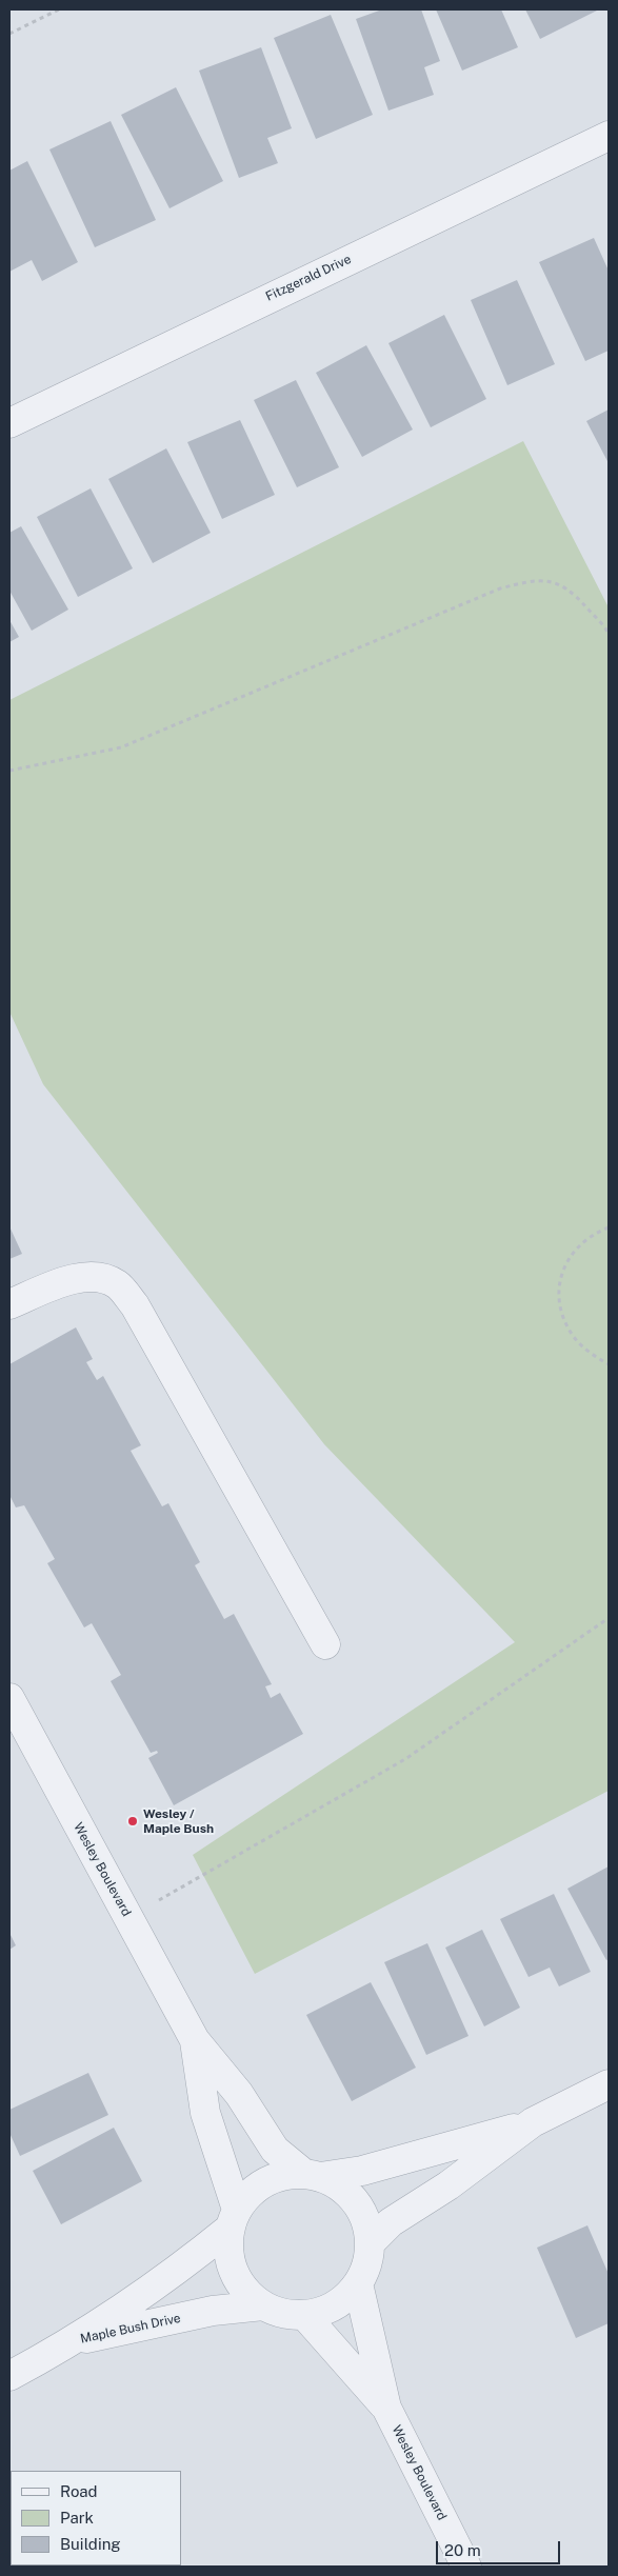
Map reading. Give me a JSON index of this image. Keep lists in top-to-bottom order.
{
  "streets": {
    "street": ["Fitzgerald Drive", "Wesley Boulevard", "Maple Bush Drive"]
  },
  "crossings": [
    ["Wesley Boulevard", "Maple Bush Drive"]
  ],
  "places": ["Wesley / Maple Bush"],
  "legend": ["Road", "Park", "Building"],
  "scale_bar": "20 m"
}
